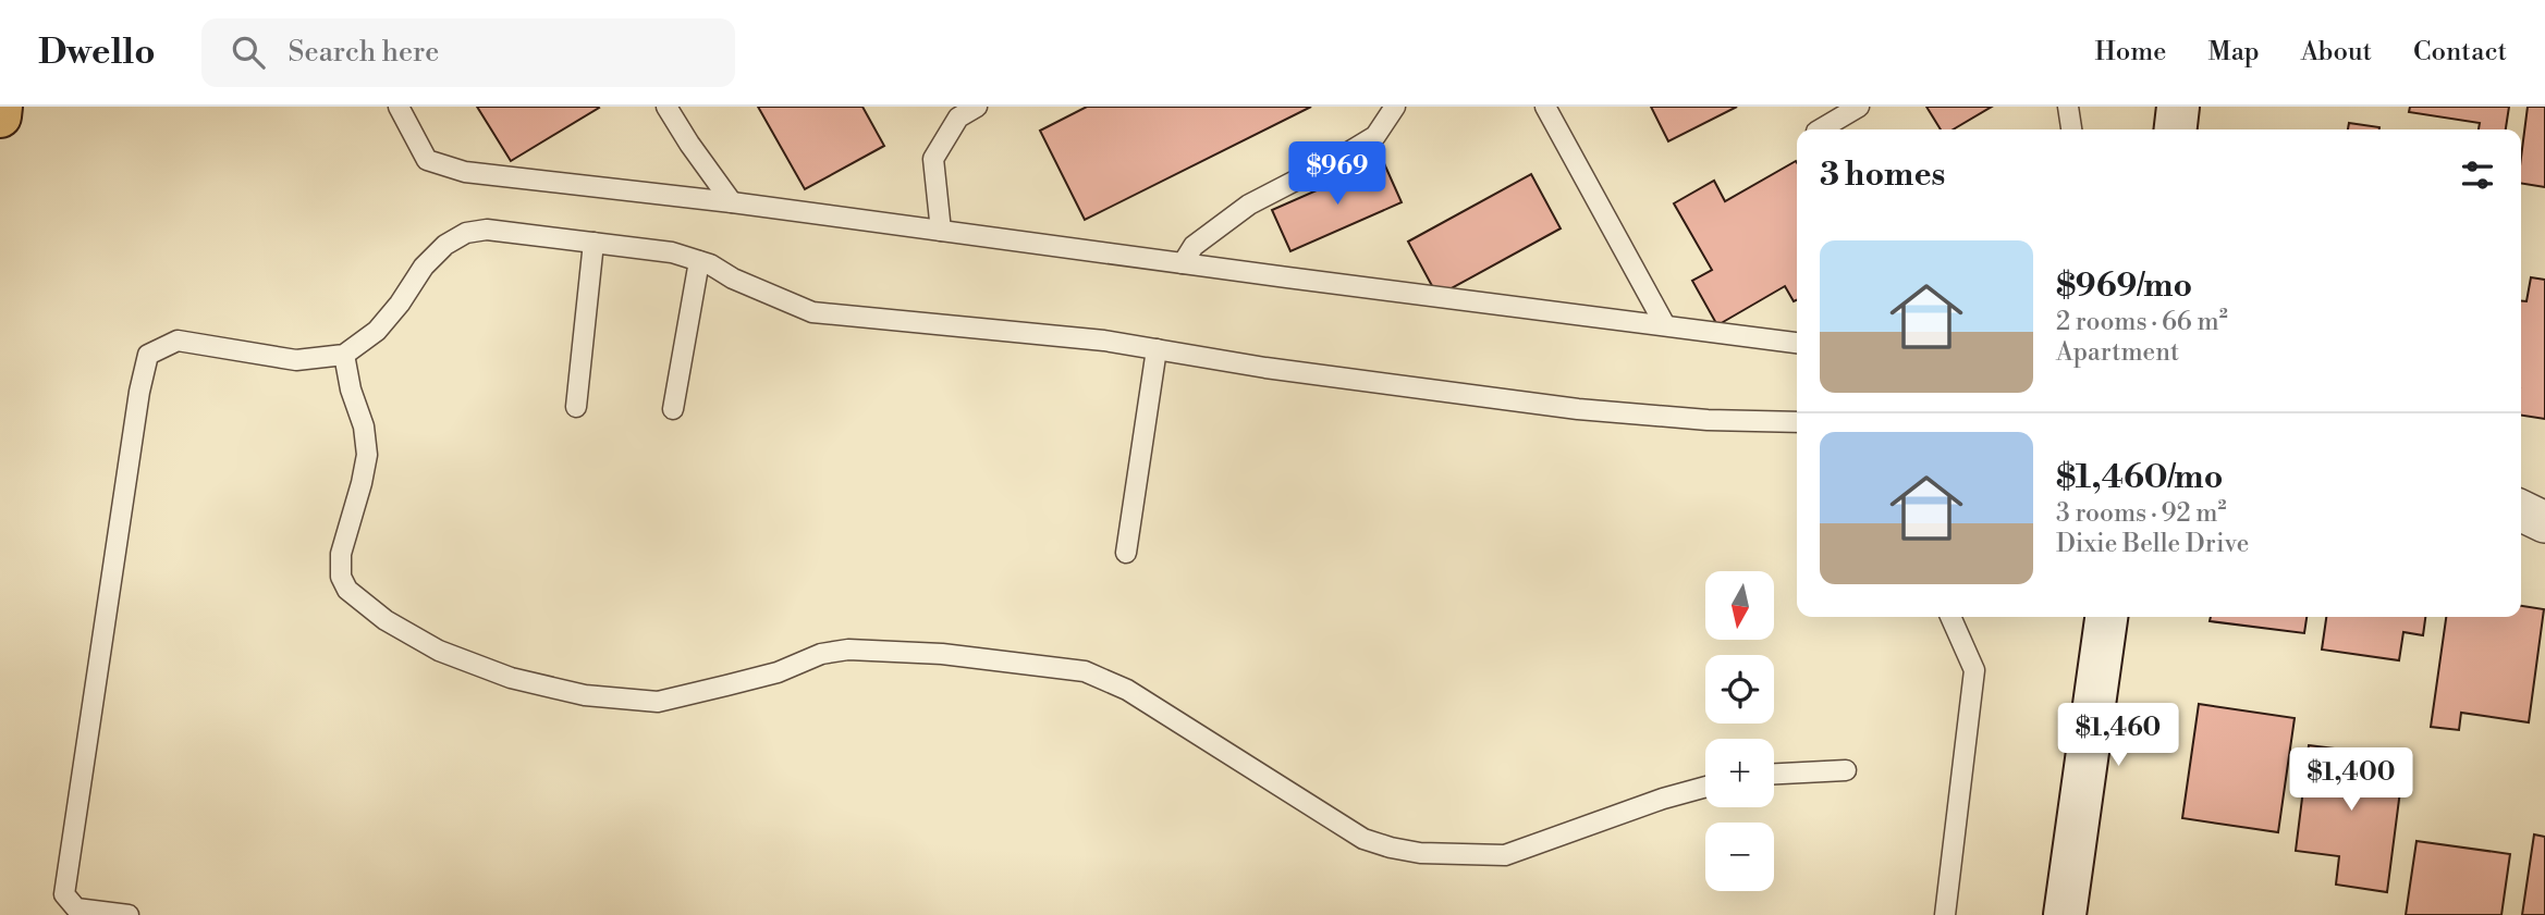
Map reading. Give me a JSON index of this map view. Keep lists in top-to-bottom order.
{
  "north": "bottom",
  "page": {
    "header": "Dwello",
    "search": "Search here",
    "nav": [
      "Home",
      "Map",
      "About",
      "Contact"
    ],
    "heading": "3 homes",
    "price": ["$969", "$1,460", "$1,400"],
    "list": [
      {
        "name": "$969/mo",
        "note": "2 rooms · 66 m² · Apartment"
      },
      {
        "name": "$1,460/mo",
        "note": "3 rooms · 92 m² · Dixie Belle Drive"
      }
    ],
    "map_buttons": ["+", "−"]
  }
}
